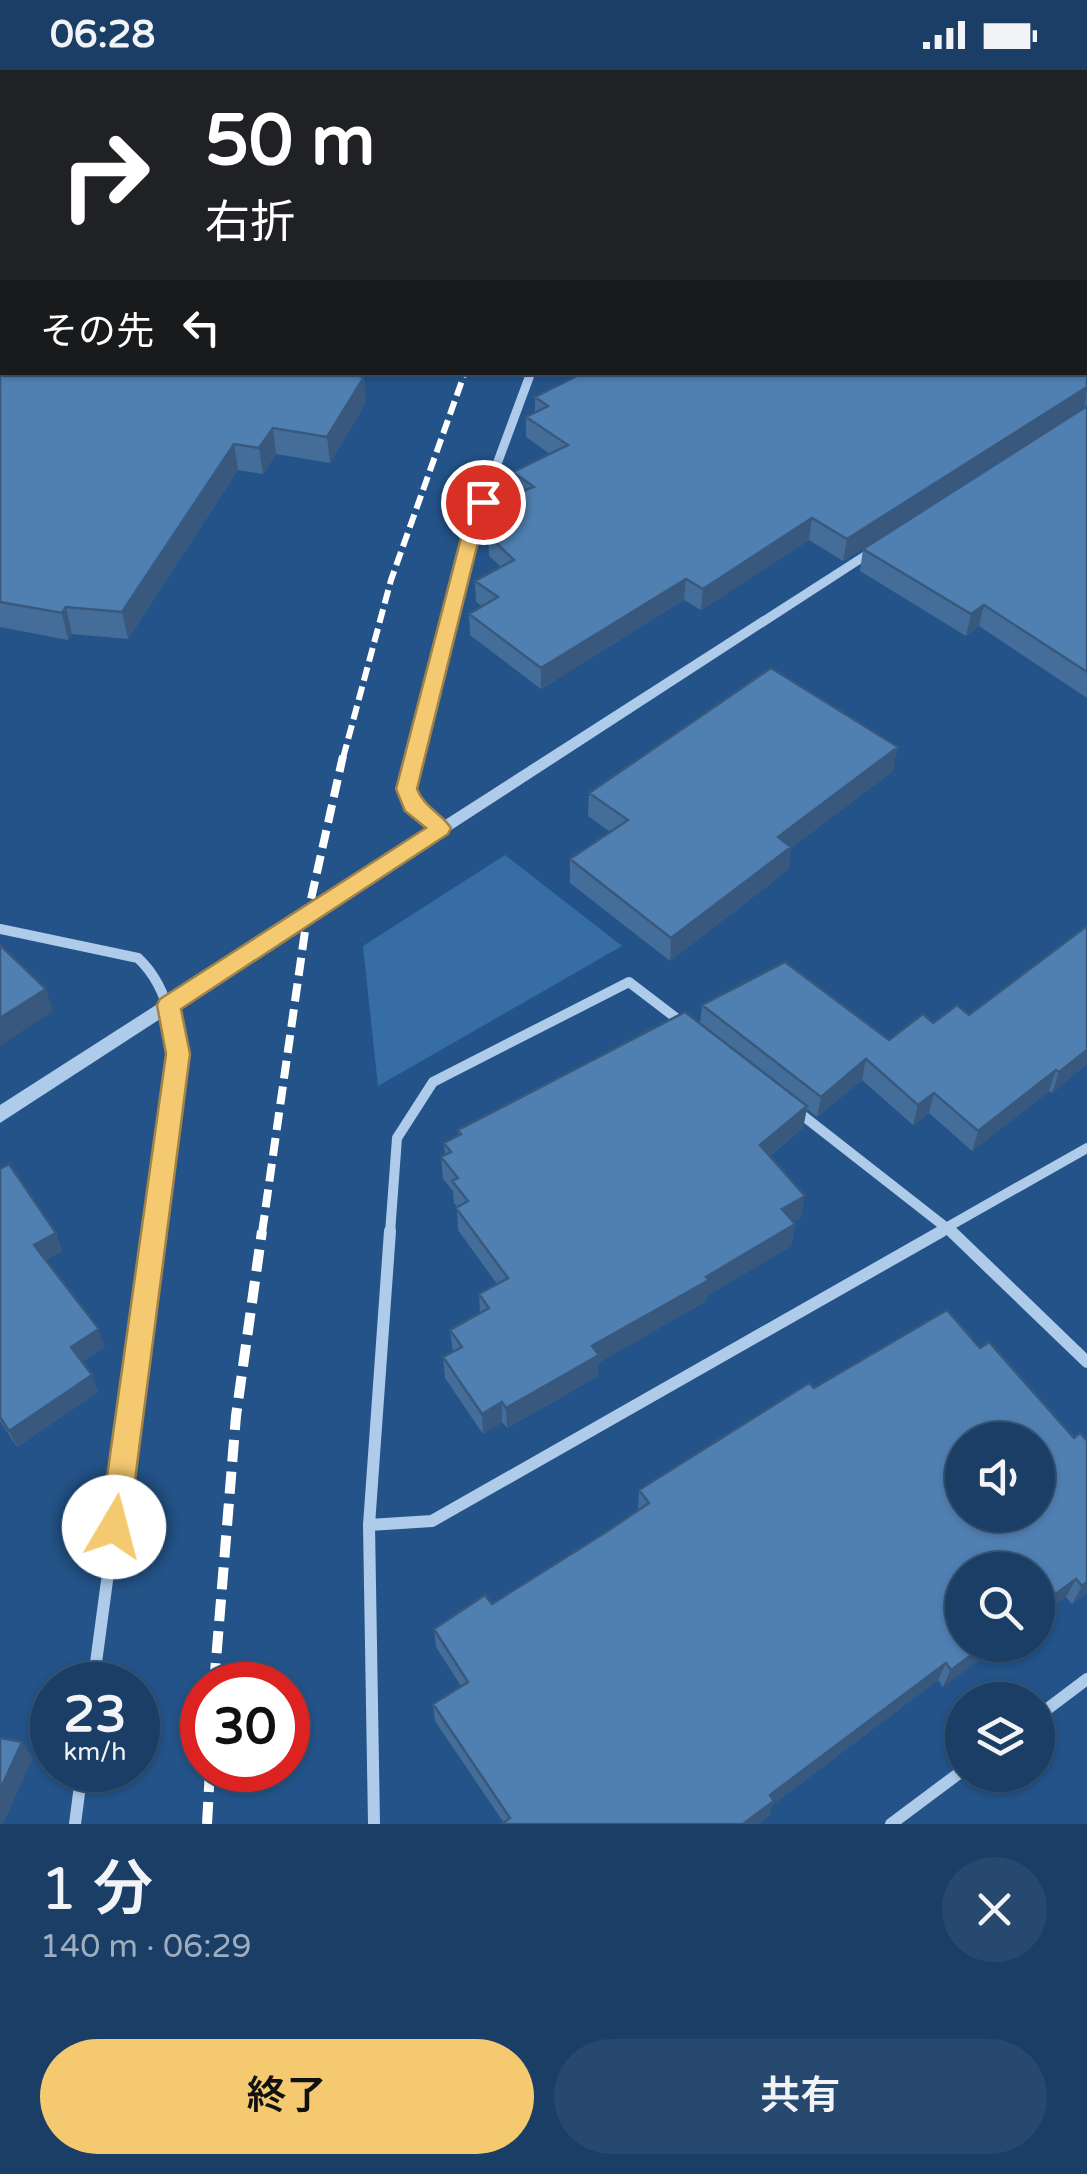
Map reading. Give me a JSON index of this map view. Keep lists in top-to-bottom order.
{
  "page": {
    "status": "06:28",
    "turn": ["50 m", "右折"],
    "then": "その先",
    "speed": "23 km/h",
    "limit": "30",
    "heading": ["1 分", "140 m · 06:29"],
    "buttons": ["終了", "共有"]
  }
}
